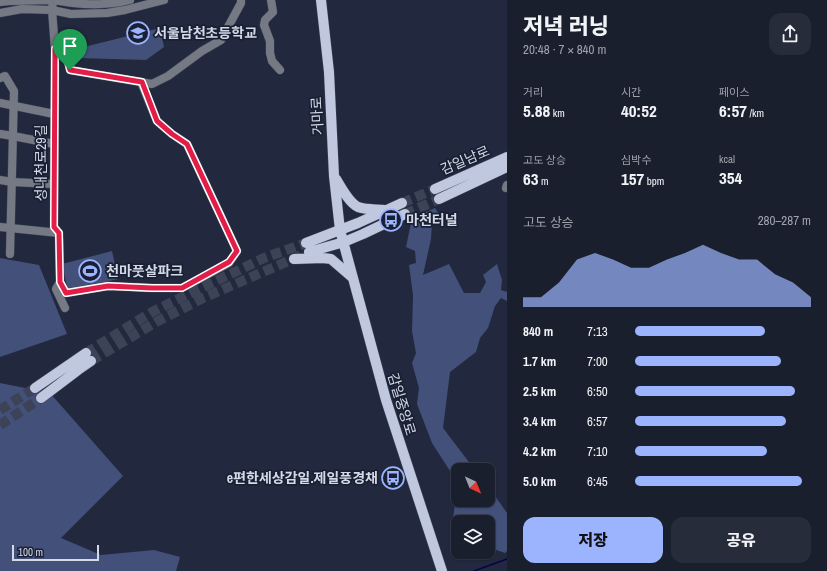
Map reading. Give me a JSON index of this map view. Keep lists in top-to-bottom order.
{
  "streets": {
    "main road": ["거마로", "감일남로", "감일중앙로"],
    "street": ["성내천로29길"]
  },
  "crossings": [
    ["거마로", "감일중앙로"]
  ],
  "places": {
    "school or university": ["서울남천초등학교"],
    "bus stop": ["마천터널", "e편한세상감일.제일풍경채"],
    "sports": ["천마풋살파크"]
  },
  "scale_bar": "100 m",
  "north": "bottom right",
  "page": {
    "heading": ["저녁 러닝", "20:48 · 7 × 840 m"],
    "stats": [
      ["거리", "5.88 km"],
      ["시간", "40:52"],
      ["페이스", "6:57 /km"],
      ["고도 상승", "63 m"],
      ["심박수", "157 bpm"],
      ["kcal", "354"]
    ],
    "chart": ["고도 상승", "280–287 m"],
    "list": [
      {
        "name": "840 m",
        "note": "7:13"
      },
      {
        "name": "1.7 km",
        "note": "7:00"
      },
      {
        "name": "2.5 km",
        "note": "6:50"
      },
      {
        "name": "3.4 km",
        "note": "6:57"
      },
      {
        "name": "4.2 km",
        "note": "7:10"
      },
      {
        "name": "5.0 km",
        "note": "6:45"
      }
    ],
    "buttons": ["저장", "공유"],
    "scale": "100 m"
  }
}
